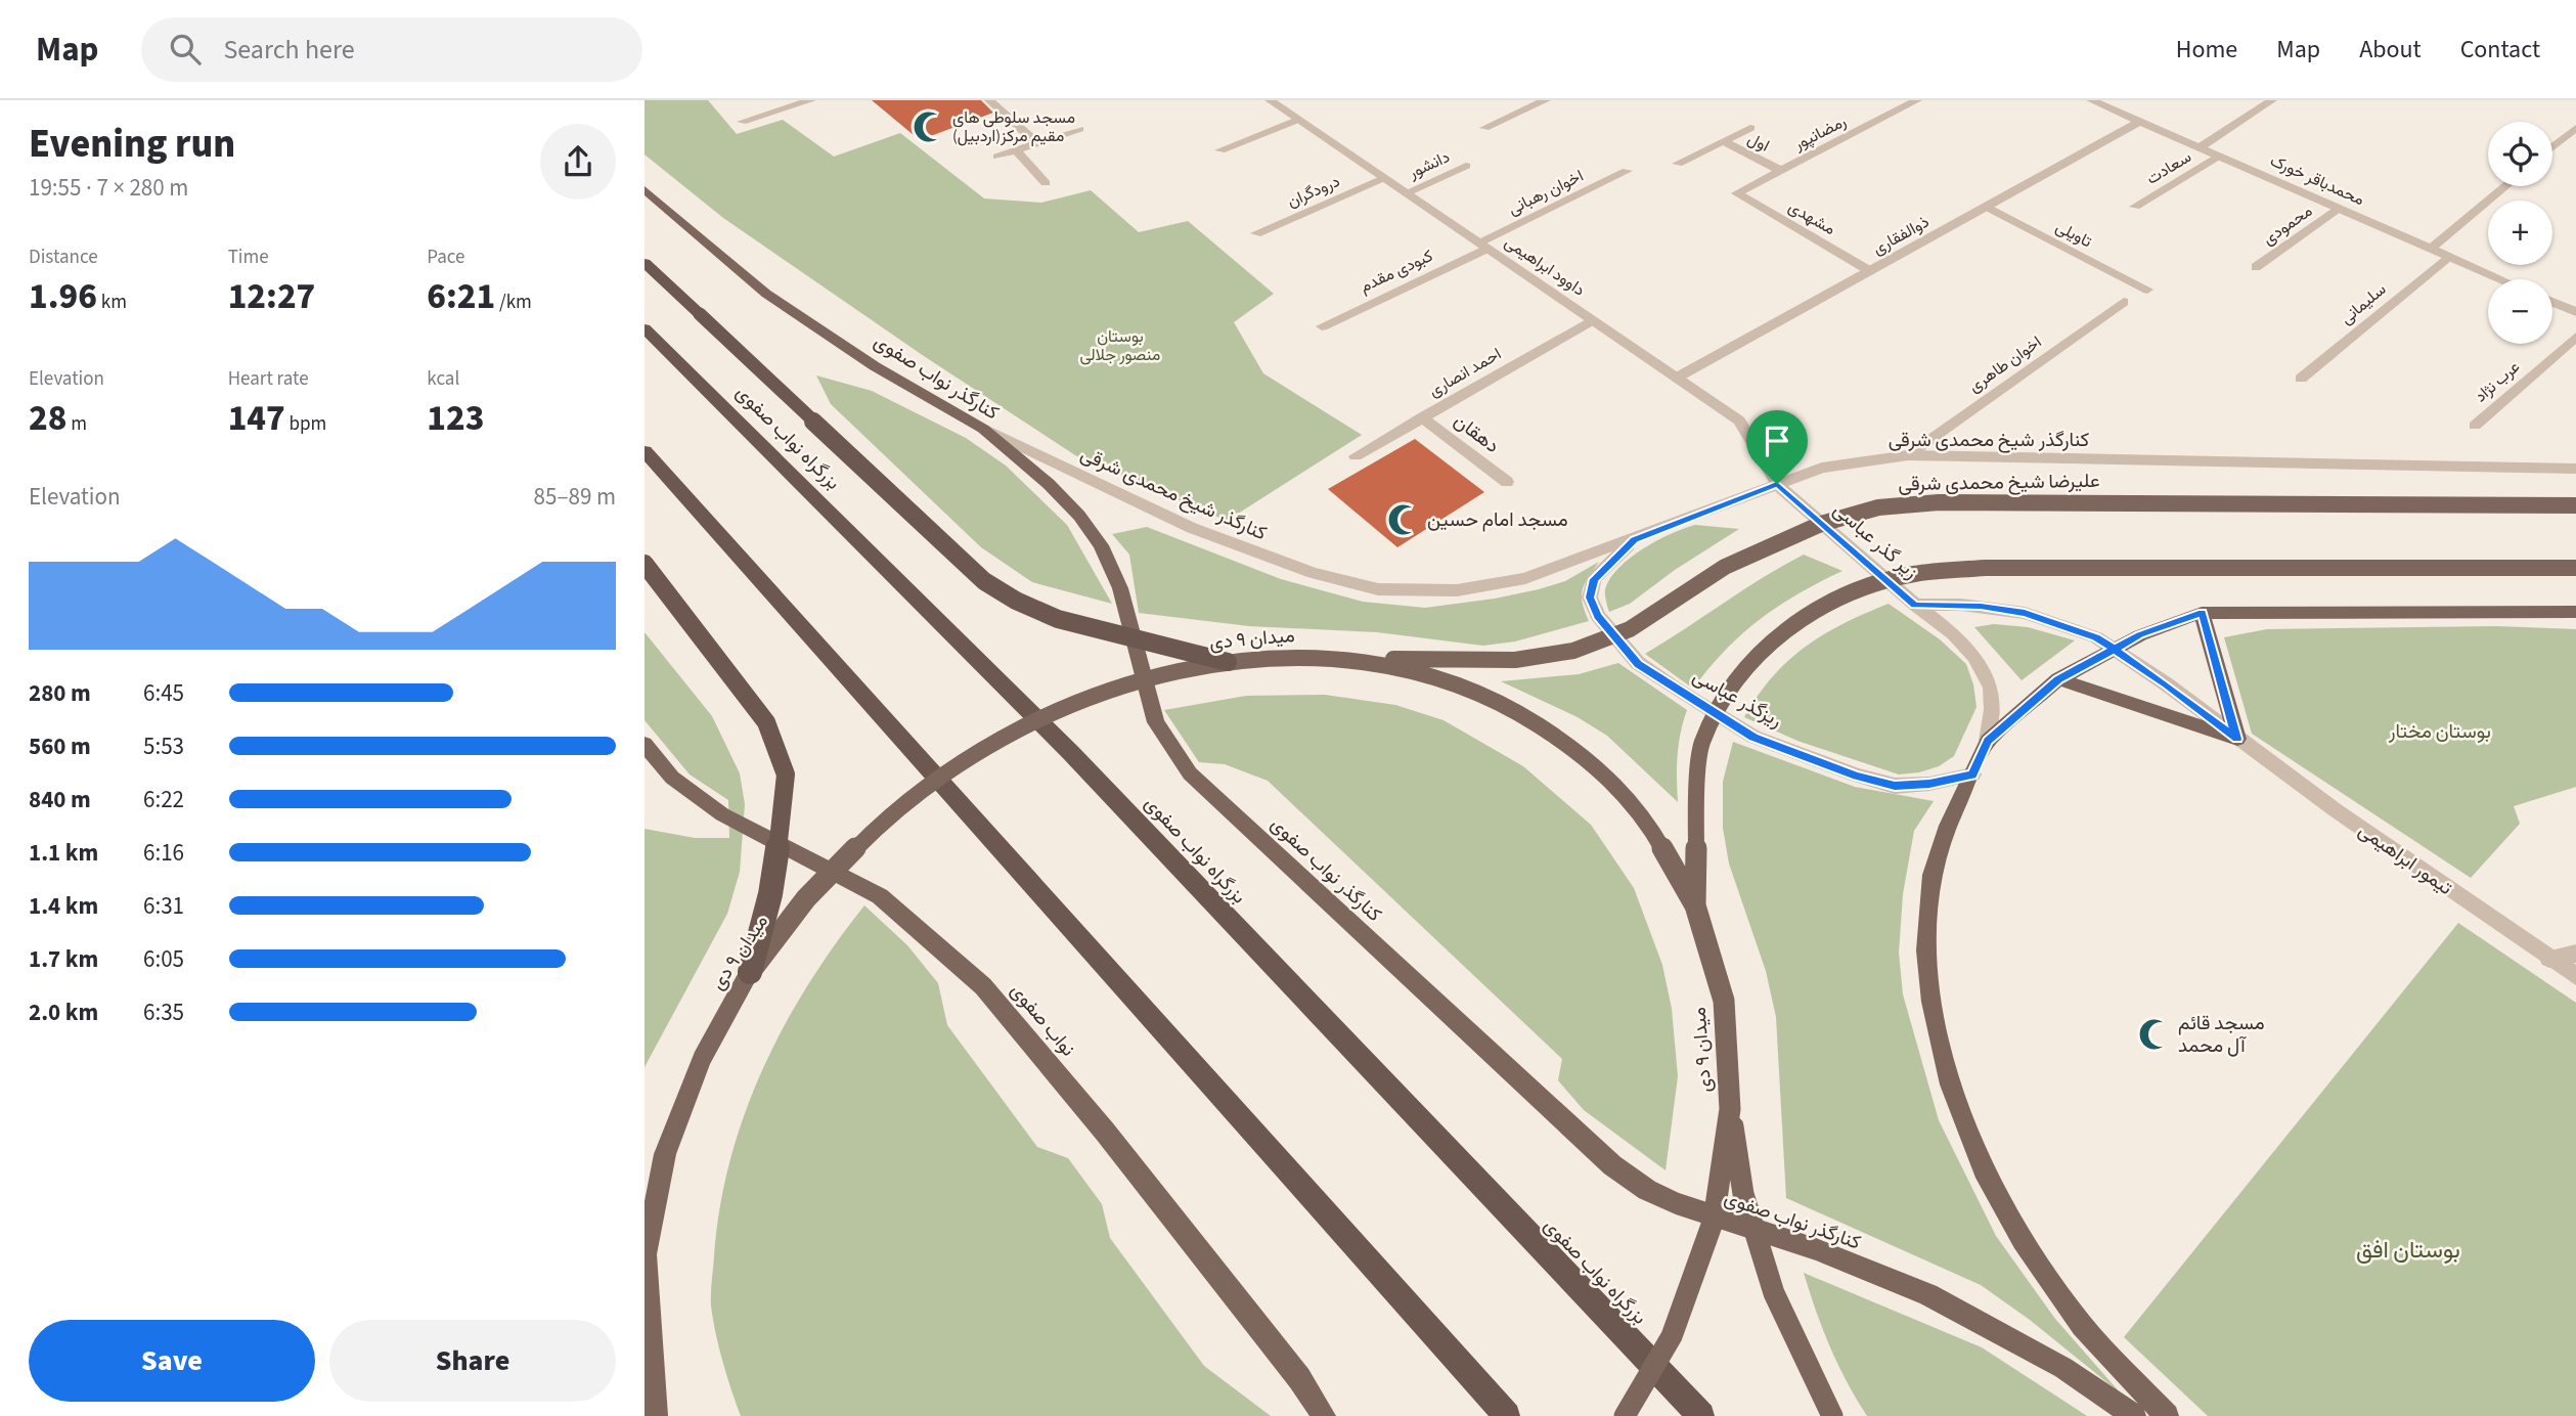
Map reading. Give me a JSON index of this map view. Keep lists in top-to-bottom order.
{
  "streets": {
    "highway": ["بزرگراه نواب صفوی"],
    "main road": [
      "کنارگذر نواب صفوی",
      "علیرضا شیخ محمدی شرقی",
      "میدان ۹ دی",
      "نواب صفوی"
    ],
    "street": [
      "رمضانپور",
      "اول",
      "دانشور",
      "سعادت",
      "محمدباقر خورک",
      "درودگران",
      "اخوان رهبانی",
      "مشهدی",
      "محمودی",
      "تاویلی",
      "ذوالفقاری",
      "داوود ابراهیمی",
      "کبودی مقدم",
      "سلیمانی",
      "اخوان طاهری",
      "احمد انصاری",
      "عرب نژاد",
      "دهقان",
      "کنارگذر شیخ محمدی شرقی",
      "زیر گذر عباسی",
      "ریزگذر عباسی",
      "تیمور ابراهیمی"
    ]
  },
  "crossings": [
    ["رمضانپور", "اول"],
    ["رمضانپور", "مشهدی"],
    ["دانشور", "داوود ابراهیمی"],
    ["سعادت", "محمدباقر خورک"],
    ["محمدباقر خورک", "محمودی"],
    ["محمدباقر خورک", "ذوالفقاری"],
    ["محمدباقر خورک", "سلیمانی"],
    ["درودگران", "داوود ابراهیمی"],
    ["اخوان رهبانی", "داوود ابراهیمی"],
    ["اخوان رهبانی", "کبودی مقدم"],
    ["مشهدی", "ذوالفقاری"],
    ["تاویلی", "ذوالفقاری"],
    ["ذوالفقاری", "داوود ابراهیمی"],
    ["داوود ابراهیمی", "کبودی مقدم"],
    ["داوود ابراهیمی", "احمد انصاری"],
    ["داوود ابراهیمی", "کنارگذر شیخ محمدی شرقی"],
    ["داوود ابراهیمی", "زیر گذر عباسی"],
    ["اخوان طاهری", "کنارگذر شیخ محمدی شرقی"],
    ["احمد انصاری", "دهقان"],
    ["کنارگذر نواب صفوی", "کنارگذر شیخ محمدی شرقی"],
    ["کنارگذر شیخ محمدی شرقی", "زیر گذر عباسی"],
    ["کنارگذر شیخ محمدی شرقی", "ریزگذر عباسی"],
    ["علیرضا شیخ محمدی شرقی", "میدان ۹ دی"],
    ["زیر گذر عباسی", "تیمور ابراهیمی"]
  ],
  "parks": ["بوستان منصور جلالی", "بوستان مختار", "بوستان افق"],
  "places": {
    "mosque": ["مسجد سلوطی های مقیم مرکز(اردبیل)", "مسجد امام حسین", "مسجد قائم آل محمد"]
  },
  "page": {
    "header": "Map",
    "search": "Search here",
    "nav": [
      "Home",
      "Map",
      "About",
      "Contact"
    ],
    "heading": ["Evening run", "19:55 · 7 × 280 m"],
    "map_buttons": ["+", "−"],
    "stats": [
      ["Distance", "1.96 km"],
      ["Time", "12:27"],
      ["Pace", "6:21 /km"],
      ["Elevation", "28 m"],
      ["Heart rate", "147 bpm"],
      ["kcal", "123"]
    ],
    "chart": ["Elevation", "85–89 m"],
    "list": [
      {
        "name": "280 m",
        "note": "6:45"
      },
      {
        "name": "560 m",
        "note": "5:53"
      },
      {
        "name": "840 m",
        "note": "6:22"
      },
      {
        "name": "1.1 km",
        "note": "6:16"
      },
      {
        "name": "1.4 km",
        "note": "6:31"
      },
      {
        "name": "1.7 km",
        "note": "6:05"
      },
      {
        "name": "2.0 km",
        "note": "6:35"
      }
    ],
    "buttons": ["Save", "Share"]
  }
}
